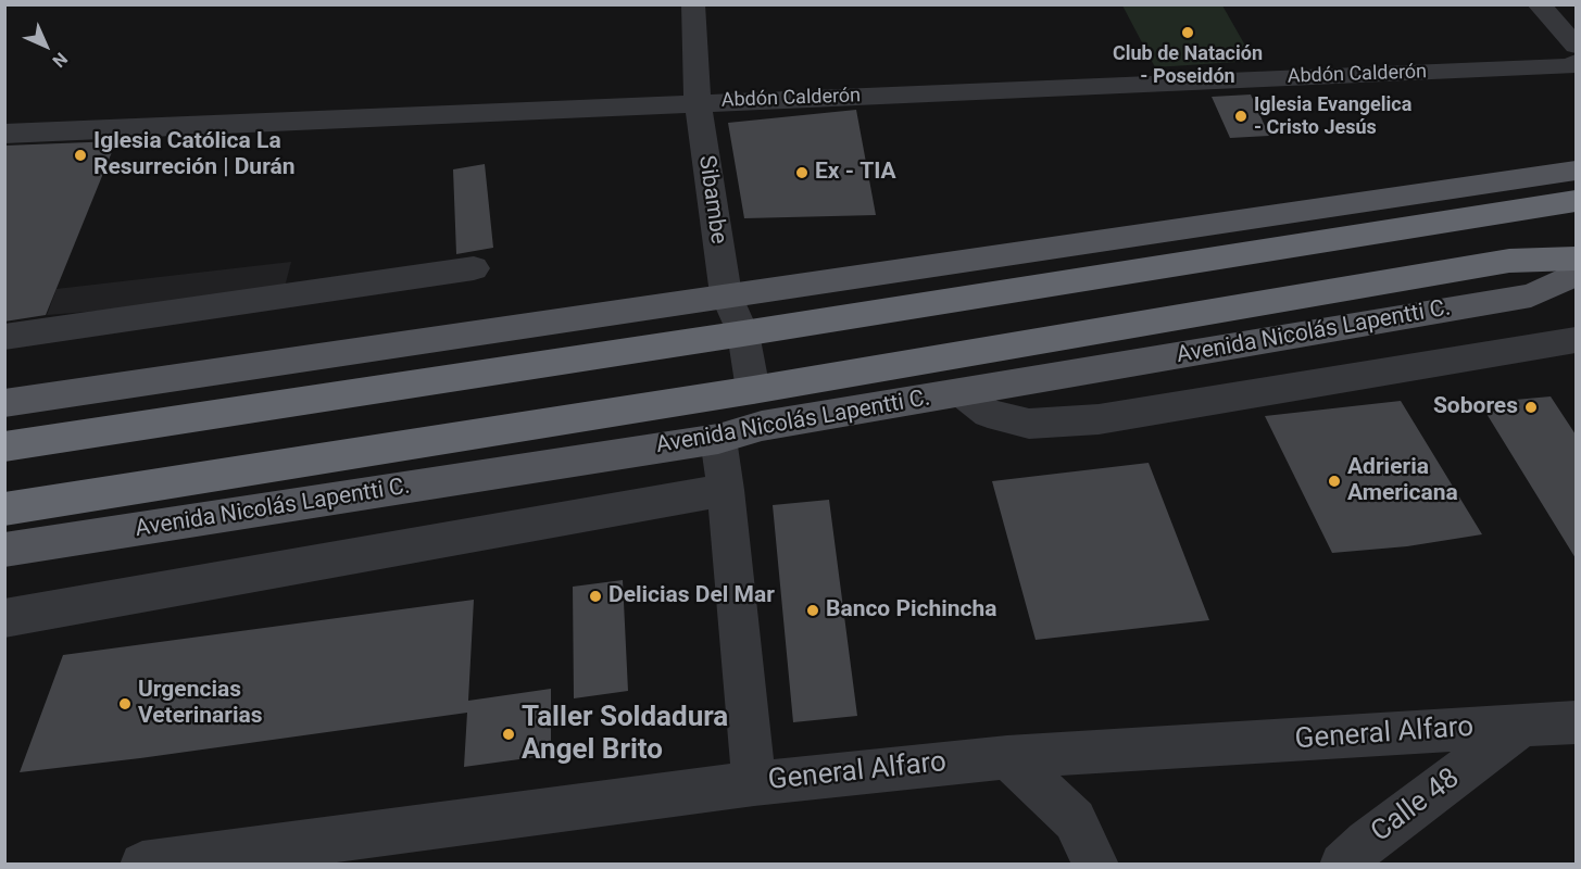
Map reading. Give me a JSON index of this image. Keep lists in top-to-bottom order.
{
  "streets": {
    "highway": ["Avenida Nicolás Lapentti C."],
    "street": [
      "Abdón Calderón",
      "Sibambe",
      "General Alfaro",
      "Calle 48"
    ]
  },
  "crossings": [
    ["Abdón Calderón", "Sibambe"],
    ["Sibambe", "Avenida Nicolás Lapentti C."],
    ["General Alfaro", "Calle 48"]
  ],
  "places": [
    "Club de Natación - Poseidón",
    "Iglesia Evangelica - Cristo Jesús",
    "Iglesia Católica La Resurreción | Durán",
    "Ex - TIA",
    "Sobores",
    "Adrieria Americana",
    "Delicias Del Mar",
    "Banco Pichincha",
    "Urgencias Veterinarias",
    "Taller Soldadura Angel Brito"
  ],
  "north": "bottom right"
}
